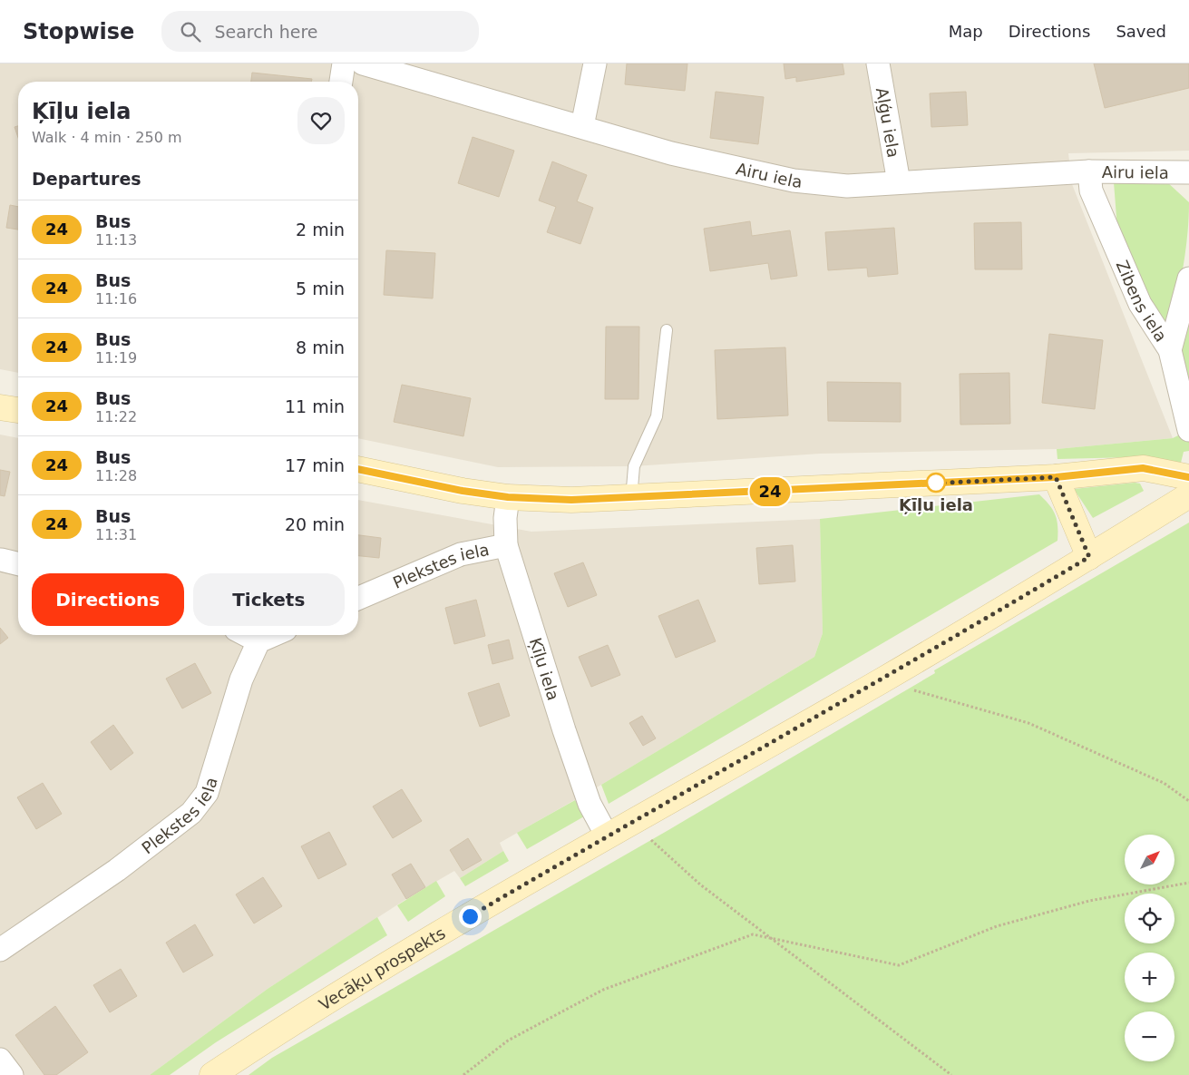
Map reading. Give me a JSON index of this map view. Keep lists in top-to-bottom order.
{
  "streets": {
    "main road": ["Vecāķu prospekts"],
    "street": [
      "Aļģu iela",
      "Airu iela",
      "Zibens iela",
      "Plekstes iela",
      "Ķīļu iela"
    ]
  },
  "crossings": [
    ["Aļģu iela", "Airu iela"],
    ["Airu iela", "Zibens iela"],
    ["Plekstes iela", "Ķīļu iela"],
    ["Ķīļu iela", "Vecāķu prospekts"]
  ],
  "places": ["Ķīļu iela"],
  "lines": ["bus line 24"],
  "north": "top right",
  "page": {
    "header": "Stopwise",
    "search": "Search here",
    "nav": ["Map", "Directions", "Saved"],
    "on_map": "24",
    "heading": [
      ["Ķīļu iela", "Walk · 4 min · 250 m"],
      "Departures"
    ],
    "list": [
      {
        "mark": "24",
        "name": "Bus",
        "note": "11:13",
        "value": "2 min"
      },
      {
        "mark": "24",
        "name": "Bus",
        "note": "11:16",
        "value": "5 min"
      },
      {
        "mark": "24",
        "name": "Bus",
        "note": "11:19",
        "value": "8 min"
      },
      {
        "mark": "24",
        "name": "Bus",
        "note": "11:22",
        "value": "11 min"
      },
      {
        "mark": "24",
        "name": "Bus",
        "note": "11:28",
        "value": "17 min"
      },
      {
        "mark": "24",
        "name": "Bus",
        "note": "11:31",
        "value": "20 min"
      }
    ],
    "buttons": ["Directions", "Tickets"],
    "map_buttons": ["+", "−"]
  }
}
